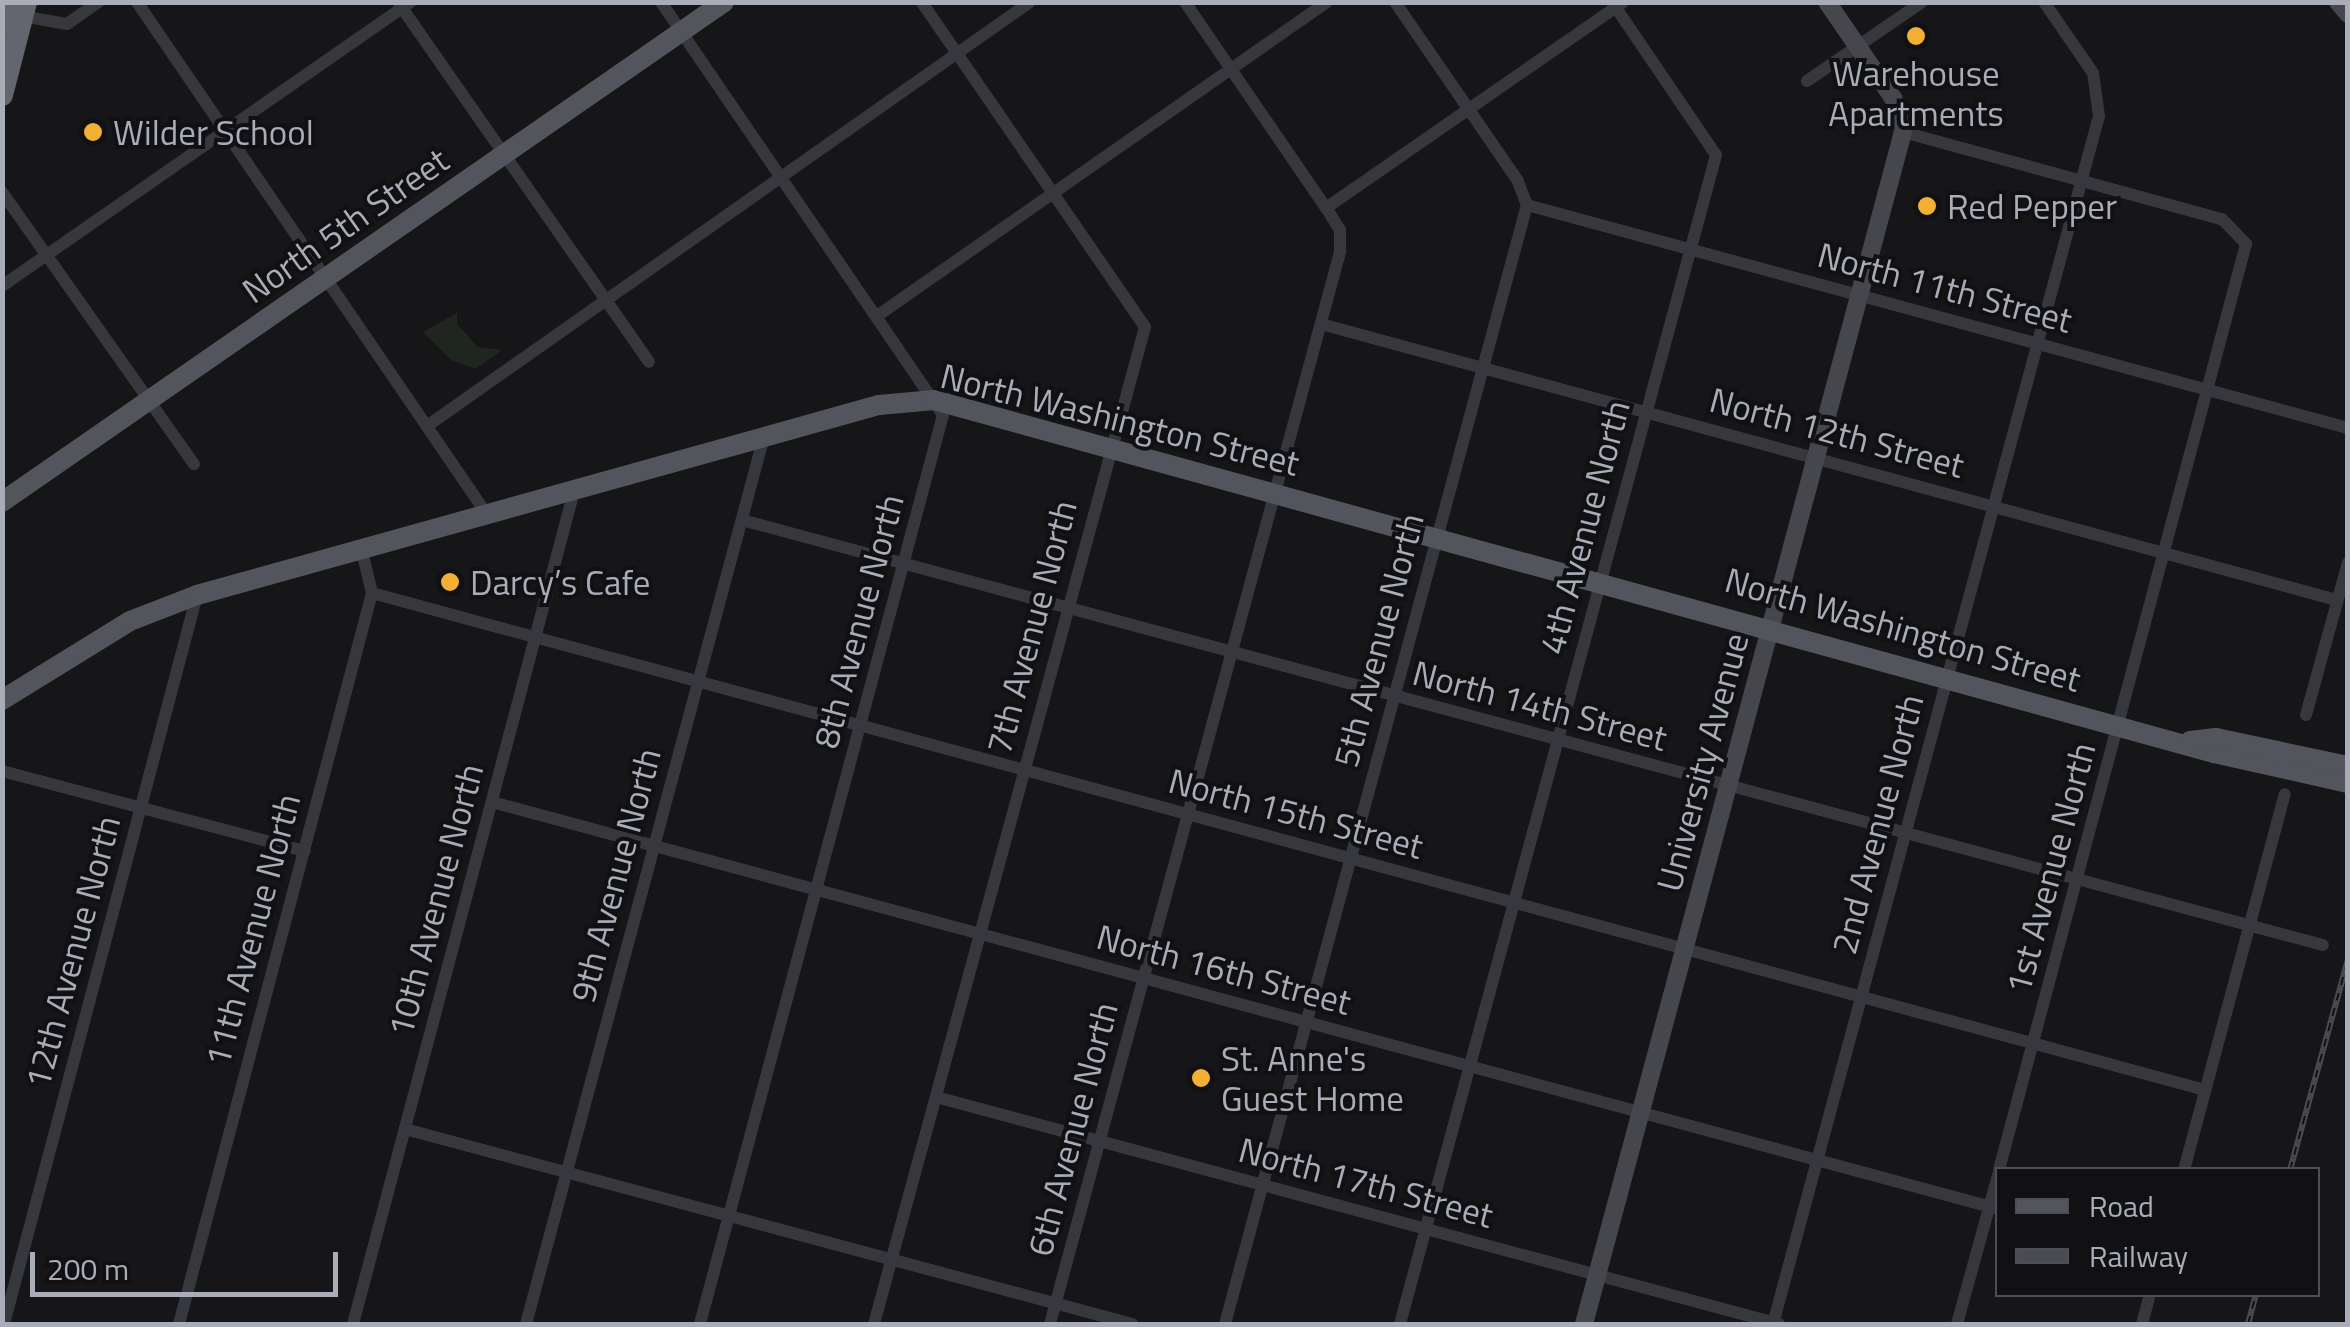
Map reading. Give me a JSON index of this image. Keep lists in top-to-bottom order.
{
  "streets": {
    "main road": ["North 5th Street", "North Washington Street"],
    "street": [
      "North 11th Street",
      "North 12th Street",
      "4th Avenue North",
      "8th Avenue North",
      "7th Avenue North",
      "5th Avenue North",
      "North 14th Street",
      "University Avenue",
      "North 15th Street",
      "2nd Avenue North",
      "1st Avenue North",
      "9th Avenue North",
      "10th Avenue North",
      "11th Avenue North",
      "12th Avenue North",
      "North 16th Street",
      "6th Avenue North",
      "North 17th Street"
    ]
  },
  "crossings": [
    ["North 11th Street", "4th Avenue North"],
    ["North 11th Street", "5th Avenue North"],
    ["North 11th Street", "University Avenue"],
    ["North 11th Street", "2nd Avenue North"],
    ["North 11th Street", "1st Avenue North"],
    ["North Washington Street", "4th Avenue North"],
    ["North Washington Street", "8th Avenue North"],
    ["North Washington Street", "7th Avenue North"],
    ["North Washington Street", "5th Avenue North"],
    ["North Washington Street", "University Avenue"],
    ["North Washington Street", "2nd Avenue North"],
    ["North Washington Street", "1st Avenue North"],
    ["North Washington Street", "9th Avenue North"],
    ["North Washington Street", "10th Avenue North"],
    ["North Washington Street", "11th Avenue North"],
    ["North Washington Street", "12th Avenue North"],
    ["North Washington Street", "6th Avenue North"],
    ["North 12th Street", "4th Avenue North"],
    ["North 12th Street", "5th Avenue North"],
    ["North 12th Street", "University Avenue"],
    ["North 12th Street", "2nd Avenue North"],
    ["North 12th Street", "1st Avenue North"],
    ["North 12th Street", "6th Avenue North"],
    ["4th Avenue North", "North 14th Street"],
    ["4th Avenue North", "North 15th Street"],
    ["4th Avenue North", "North 16th Street"],
    ["4th Avenue North", "North 17th Street"],
    ["8th Avenue North", "North 14th Street"],
    ["8th Avenue North", "North 15th Street"],
    ["8th Avenue North", "North 16th Street"],
    ["7th Avenue North", "North 14th Street"],
    ["7th Avenue North", "North 15th Street"],
    ["7th Avenue North", "North 16th Street"],
    ["7th Avenue North", "North 17th Street"],
    ["5th Avenue North", "North 14th Street"],
    ["5th Avenue North", "North 15th Street"],
    ["5th Avenue North", "North 16th Street"],
    ["5th Avenue North", "North 17th Street"],
    ["North 14th Street", "University Avenue"],
    ["North 14th Street", "2nd Avenue North"],
    ["North 14th Street", "1st Avenue North"],
    ["North 14th Street", "9th Avenue North"],
    ["North 14th Street", "6th Avenue North"],
    ["University Avenue", "North 15th Street"],
    ["University Avenue", "North 16th Street"],
    ["University Avenue", "North 17th Street"],
    ["North 15th Street", "2nd Avenue North"],
    ["North 15th Street", "1st Avenue North"],
    ["North 15th Street", "9th Avenue North"],
    ["North 15th Street", "10th Avenue North"],
    ["North 15th Street", "11th Avenue North"],
    ["North 15th Street", "6th Avenue North"],
    ["2nd Avenue North", "1st Avenue North"],
    ["2nd Avenue North", "North 16th Street"],
    ["2nd Avenue North", "North 17th Street"],
    ["1st Avenue North", "North 16th Street"],
    ["9th Avenue North", "North 16th Street"],
    ["10th Avenue North", "North 16th Street"],
    ["North 16th Street", "6th Avenue North"],
    ["6th Avenue North", "North 17th Street"]
  ],
  "places": [
    "Warehouse Apartments",
    "Wilder School",
    "Red Pepper",
    "Darcy’s Cafe",
    "St. Anne's Guest Home"
  ],
  "legend": ["Road", "Railway"],
  "scale_bar": "200 m"
}
